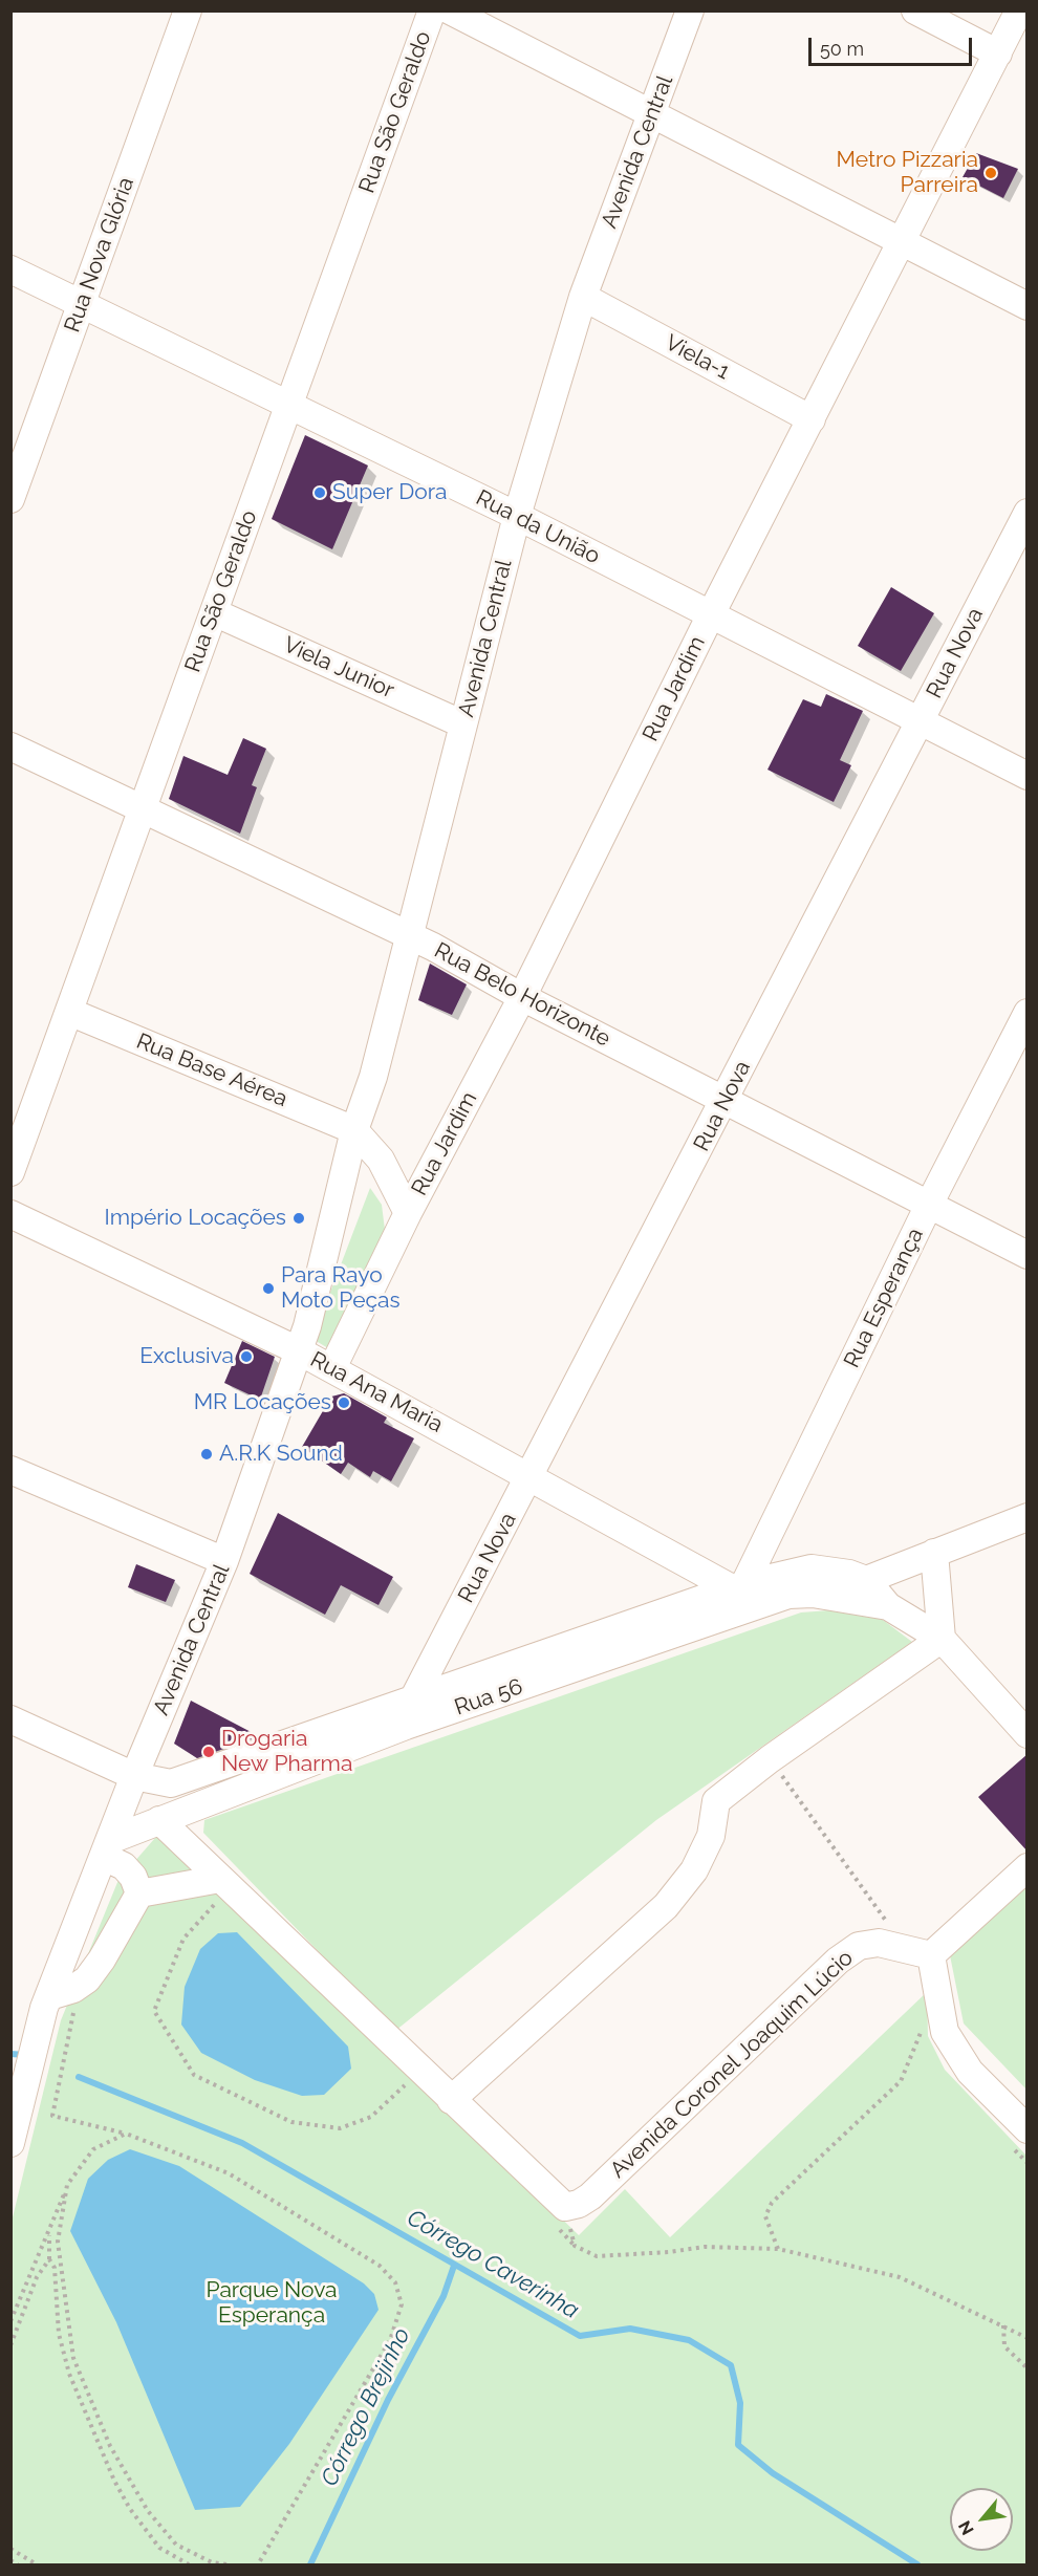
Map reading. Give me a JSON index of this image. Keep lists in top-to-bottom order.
{
  "streets": {
    "street": [
      "Rua São Geraldo",
      "Avenida Central",
      "Rua Nova Glória",
      "Viela-1",
      "Rua da União",
      "Rua Nova",
      "Viela Junior",
      "Rua Jardim",
      "Rua Belo Horizonte",
      "Rua Base Aérea",
      "Rua Esperança",
      "Rua Ana Maria",
      "Rua 56",
      "Avenida Coronel Joaquim Lúcio"
    ]
  },
  "crossings": [
    ["Rua São Geraldo", "Rua da União"],
    ["Rua São Geraldo", "Viela Junior"],
    ["Rua São Geraldo", "Rua Belo Horizonte"],
    ["Rua São Geraldo", "Rua Base Aérea"],
    ["Avenida Central", "Viela-1"],
    ["Avenida Central", "Rua da União"],
    ["Avenida Central", "Viela Junior"],
    ["Avenida Central", "Rua Belo Horizonte"],
    ["Avenida Central", "Rua Base Aérea"],
    ["Avenida Central", "Rua Ana Maria"],
    ["Avenida Central", "Rua 56"],
    ["Rua Nova Glória", "Rua da União"],
    ["Viela-1", "Rua Jardim"],
    ["Rua da União", "Rua Nova"],
    ["Rua da União", "Rua Jardim"],
    ["Rua Nova", "Rua Belo Horizonte"],
    ["Rua Nova", "Rua Ana Maria"],
    ["Rua Nova", "Rua 56"],
    ["Rua Jardim", "Rua Belo Horizonte"],
    ["Rua Jardim", "Rua Ana Maria"],
    ["Rua Belo Horizonte", "Rua Esperança"],
    ["Rua Esperança", "Rua Ana Maria"],
    ["Rua Esperança", "Rua 56"],
    ["Rua Ana Maria", "Rua 56"]
  ],
  "water": ["Córrego Caverinha", "Córrego Brejinho"],
  "parks": ["Parque Nova Esperança"],
  "places": [
    "Metro Pizzaria Parreira",
    "Super Dora",
    "Império Locações",
    "Para Rayo Moto Peças",
    "Exclusiva",
    "MR Locações",
    "A.R.K Sound",
    "Drogaria New Pharma"
  ],
  "scale_bar": "50 m",
  "north": "bottom left"
}
